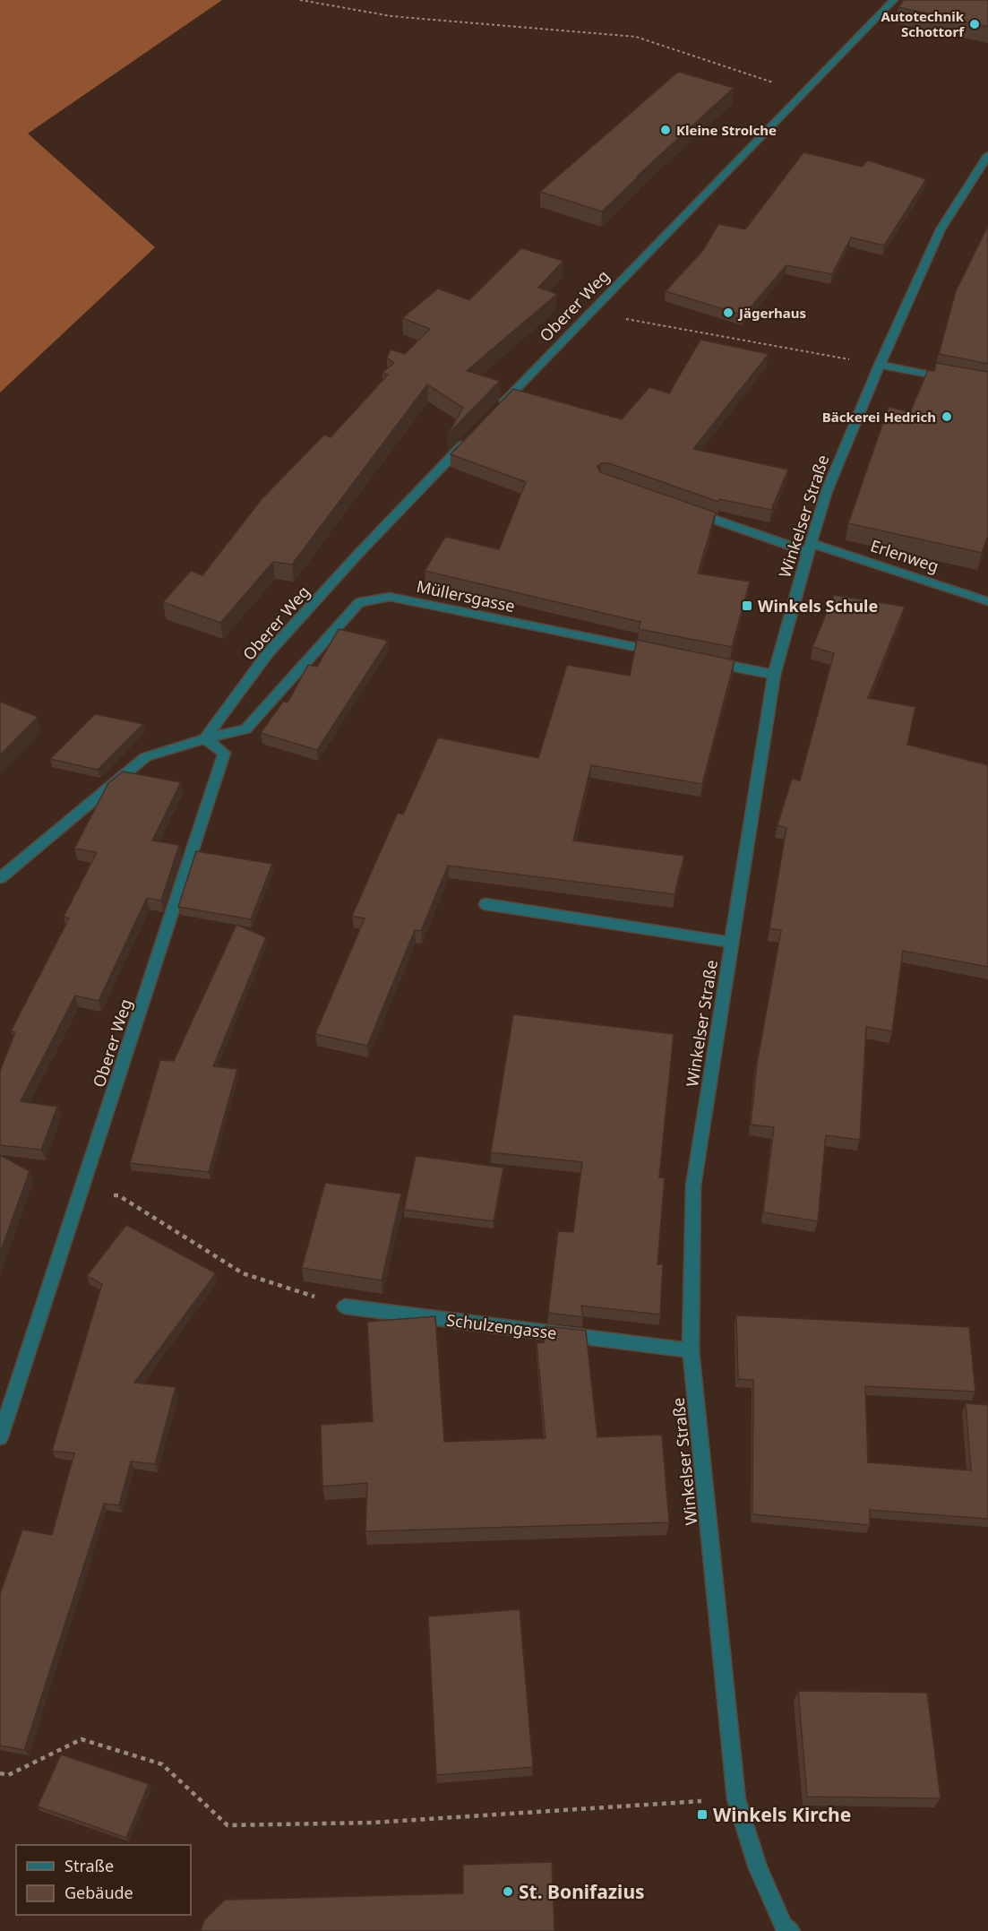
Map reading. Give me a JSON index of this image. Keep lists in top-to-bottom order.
{
  "streets": {
    "street": [
      "Oberer Weg",
      "Winkelser Straße",
      "Erlenweg",
      "Müllersgasse",
      "Schulzengasse"
    ]
  },
  "crossings": [
    ["Oberer Weg", "Müllersgasse"],
    ["Winkelser Straße", "Erlenweg"],
    ["Winkelser Straße", "Schulzengasse"]
  ],
  "places": {
    "other": [
      "Autotechnik Schottorf",
      "Kleine Strolche",
      "Jägerhaus",
      "Bäckerei Hedrich",
      "St. Bonifazius"
    ],
    "transit": ["Winkels Schule", "Winkels Kirche"]
  },
  "legend": ["Straße", "Gebäude"]
}
